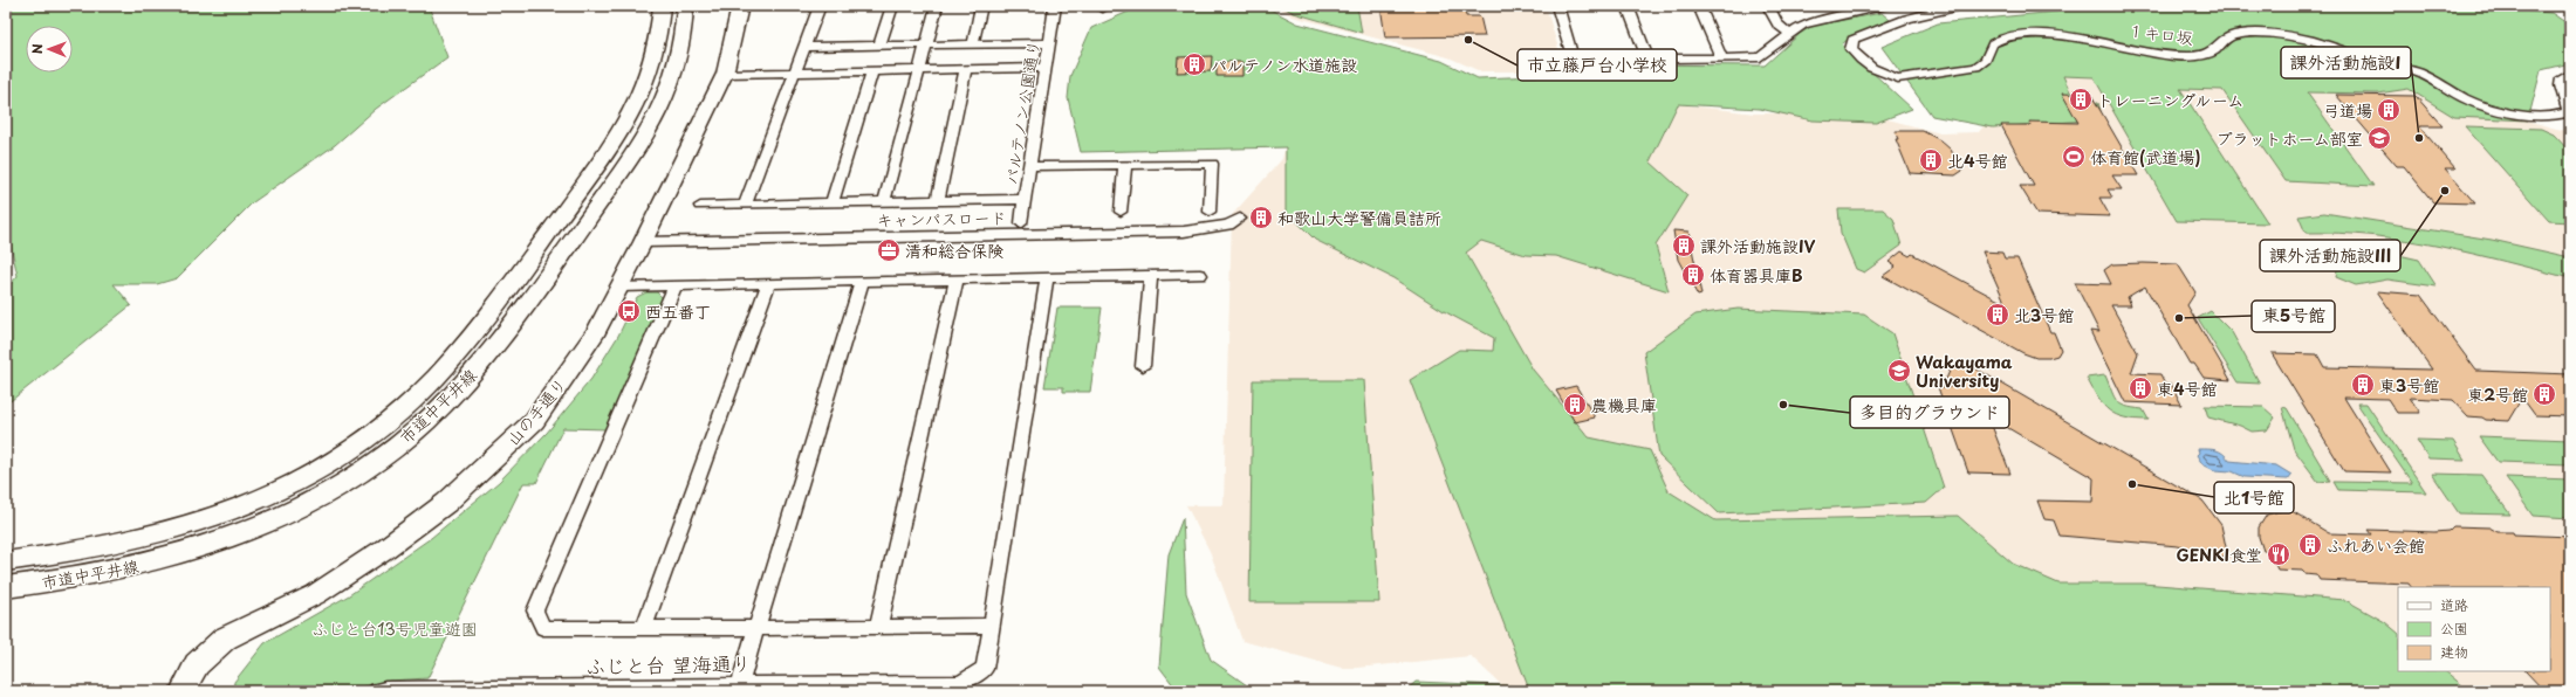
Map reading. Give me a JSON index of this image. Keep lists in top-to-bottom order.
{
  "streets": {
    "street": [
      "１キロ坂",
      "パルテノン公園通り",
      "キャンパスロード",
      "市道中平井線",
      "山の手通り",
      "ふじと台 望海通り"
    ]
  },
  "crossings": [
    ["キャンパスロード", "山の手通り"]
  ],
  "parks": ["ふじと台13号児童遊園"],
  "places": {
    "other": [
      "市立藤戸台小学校",
      "課外活動施設I",
      "課外活動施設III",
      "東5号館",
      "多目的グラウンド",
      "北1号館"
    ],
    "building": [
      "パルテノン水道施設",
      "トレーニングルーム",
      "弓道場",
      "北4号館",
      "和歌山大学警備員詰所",
      "課外活動施設IV",
      "体育器具庫B",
      "北3号館",
      "東3号館",
      "東4号館",
      "東2号館",
      "農機具庫",
      "ふれあい会館"
    ],
    "school or university": ["プラットホーム部室", "Wakayama University"],
    "sports": ["体育館(武道場)"],
    "office": ["清和総合保険"],
    "bus stop": ["西五番丁"],
    "restaurant": ["GENKI食堂"]
  },
  "legend": ["道路", "公園", "建物"],
  "north": "left"
}
